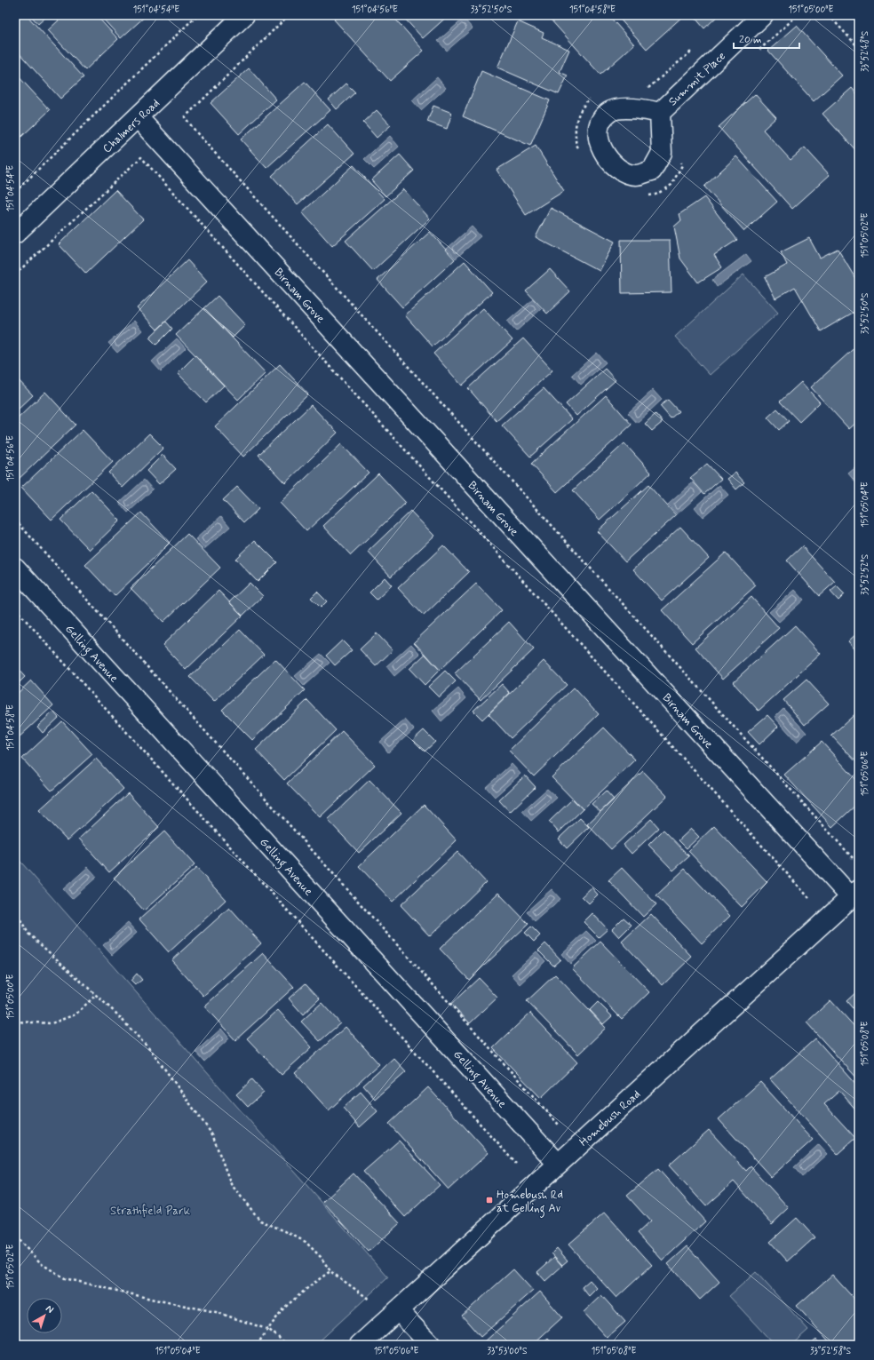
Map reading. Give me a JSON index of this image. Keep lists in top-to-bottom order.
{
  "streets": {
    "street": [
      "Summit Place",
      "Chalmers Road",
      "Birnam Grove",
      "Gelling Avenue",
      "Homebush Road"
    ]
  },
  "crossings": [
    ["Chalmers Road", "Birnam Grove"],
    ["Birnam Grove", "Homebush Road"],
    ["Gelling Avenue", "Homebush Road"]
  ],
  "parks": ["Strathfield Park"],
  "places": {
    "transit": ["Homebush Rd at Gelling Av"]
  },
  "scale_bar": "20 m",
  "north": "top right",
  "coordinates": [
    "151°04'54\"E",
    "151°04'56\"E",
    "33°52'50\"S",
    "151°04'58\"E",
    "151°05'00\"E",
    "33°52'48\"S",
    "151°05'02\"E",
    "151°05'04\"E",
    "33°52'52\"S",
    "151°05'06\"E",
    "151°05'08\"E",
    "33°53'00\"S",
    "33°52'58\"S"
  ]
}
